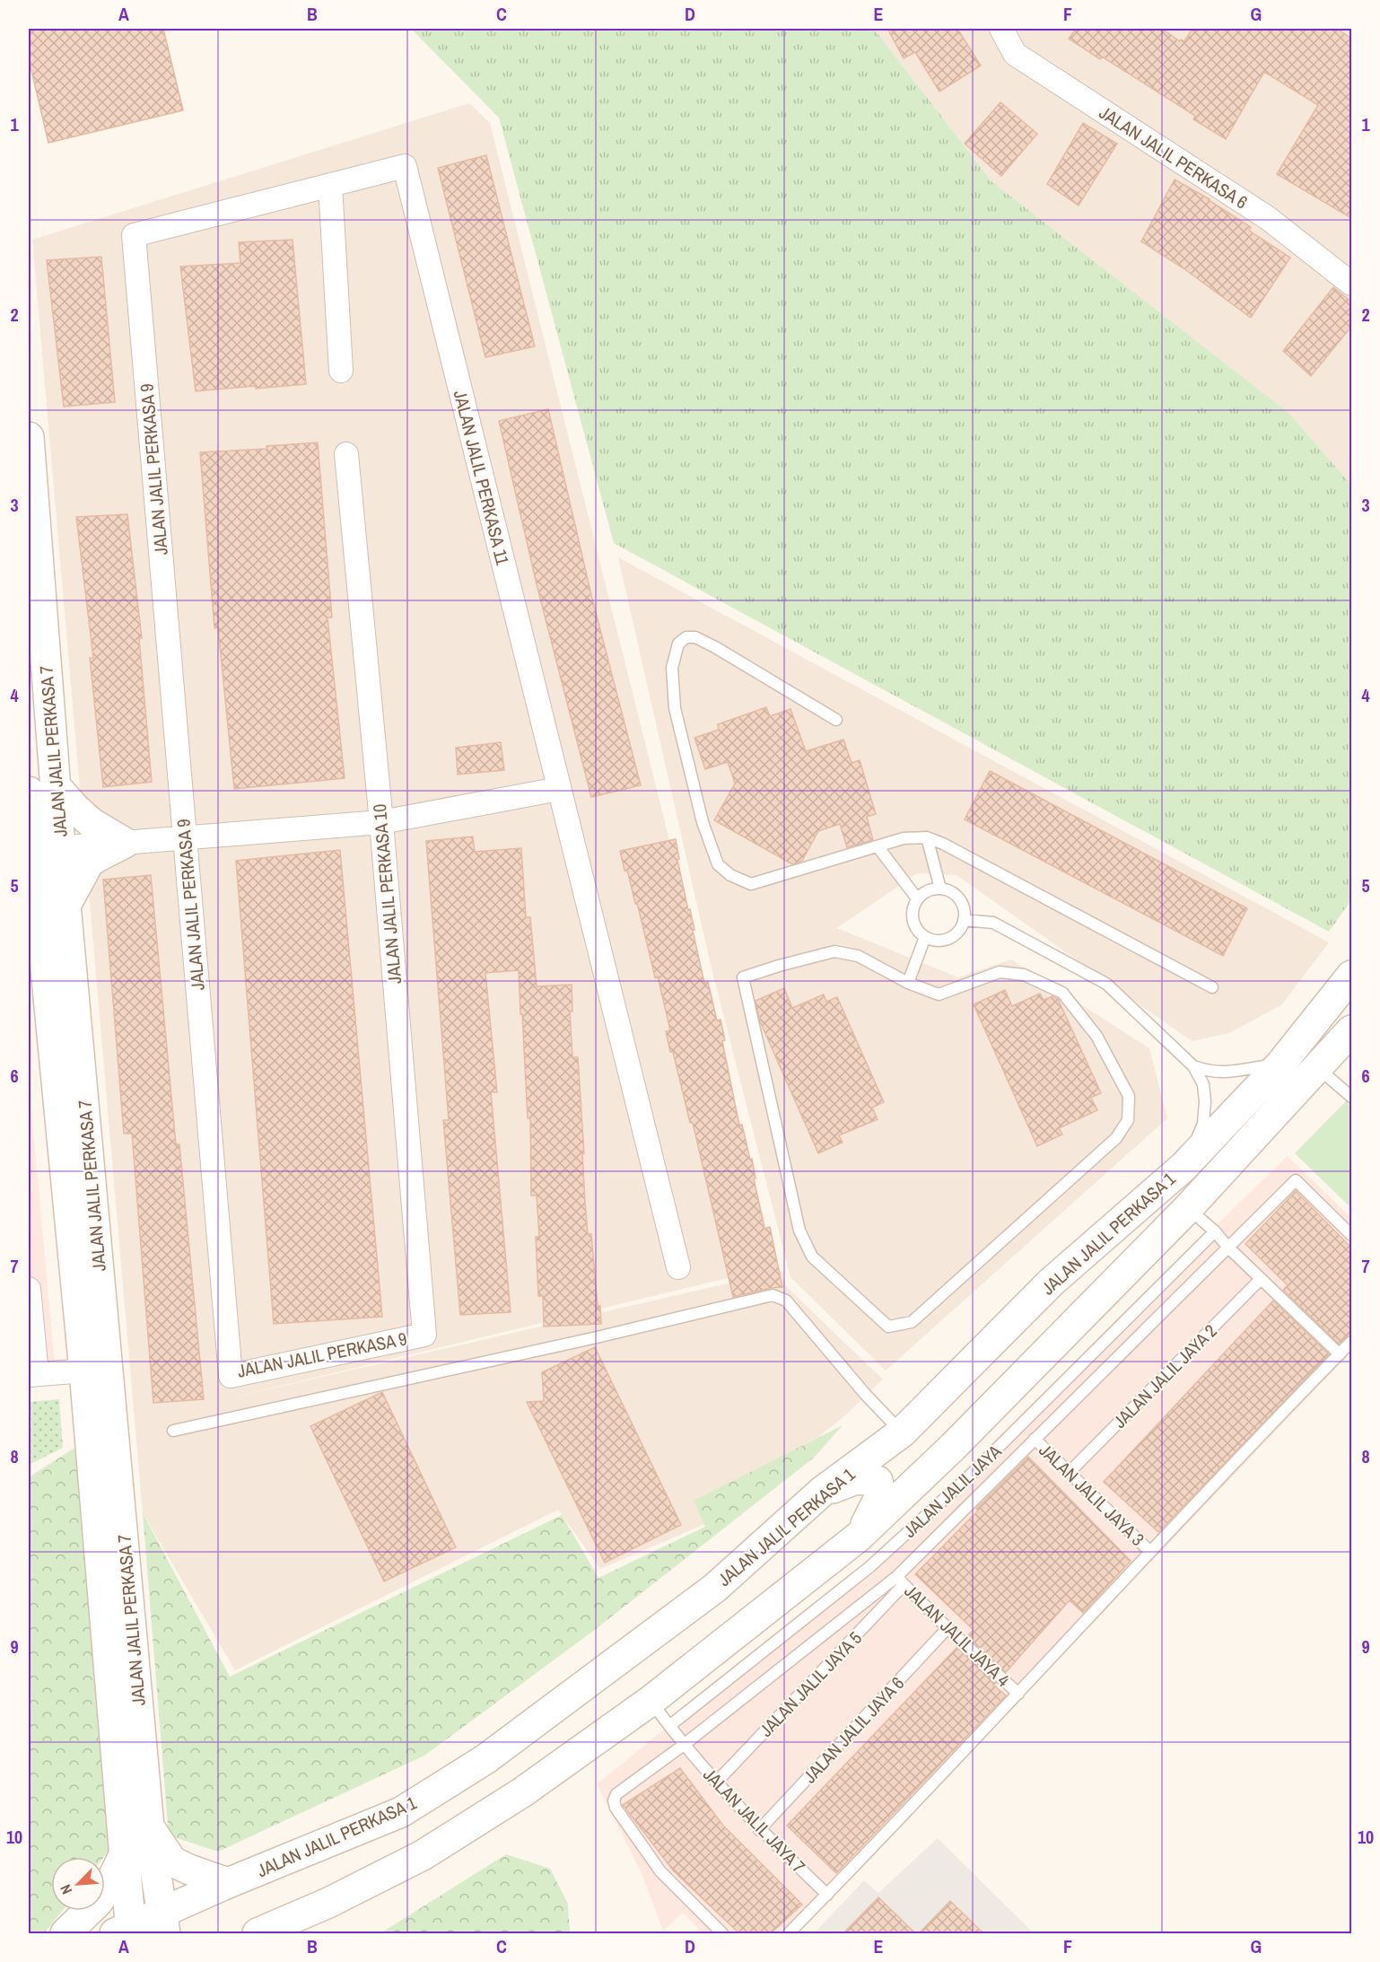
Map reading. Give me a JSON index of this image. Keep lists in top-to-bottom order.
{
  "streets": {
    "main road": ["JALAN JALIL PERKASA 7", "JALAN JALIL PERKASA 1"],
    "street": [
      "JALAN JALIL PERKASA 6",
      "JALAN JALIL PERKASA 9",
      "JALAN JALIL PERKASA 11",
      "JALAN JALIL PERKASA 10"
    ],
    "lane": [
      "JALAN JALIL JAYA 2",
      "JALAN JALIL JAYA",
      "JALAN JALIL JAYA 3",
      "JALAN JALIL JAYA 4",
      "JALAN JALIL JAYA 5",
      "JALAN JALIL JAYA 6",
      "JALAN JALIL JAYA 7"
    ]
  },
  "crossings": [
    ["JALAN JALIL PERKASA 9", "JALAN JALIL PERKASA 11"],
    ["JALAN JALIL PERKASA 9", "JALAN JALIL PERKASA 10"],
    ["JALAN JALIL PERKASA 7", "JALAN JALIL PERKASA 1"],
    ["JALAN JALIL PERKASA 1", "JALAN JALIL JAYA 7"],
    ["JALAN JALIL JAYA 2", "JALAN JALIL JAYA 3"],
    ["JALAN JALIL JAYA", "JALAN JALIL JAYA 7"],
    ["JALAN JALIL JAYA 4", "JALAN JALIL JAYA 5"],
    ["JALAN JALIL JAYA 4", "JALAN JALIL JAYA 6"],
    ["JALAN JALIL JAYA 5", "JALAN JALIL JAYA 7"],
    ["JALAN JALIL JAYA 6", "JALAN JALIL JAYA 7"]
  ],
  "north": "bottom left",
  "grid": {
    "columns": [
      "A",
      "B",
      "C",
      "D",
      "E",
      "F",
      "G"
    ],
    "rows": [
      "1",
      "2",
      "3",
      "4",
      "5",
      "6",
      "7",
      "8",
      "9",
      "10"
    ]
  }
}
